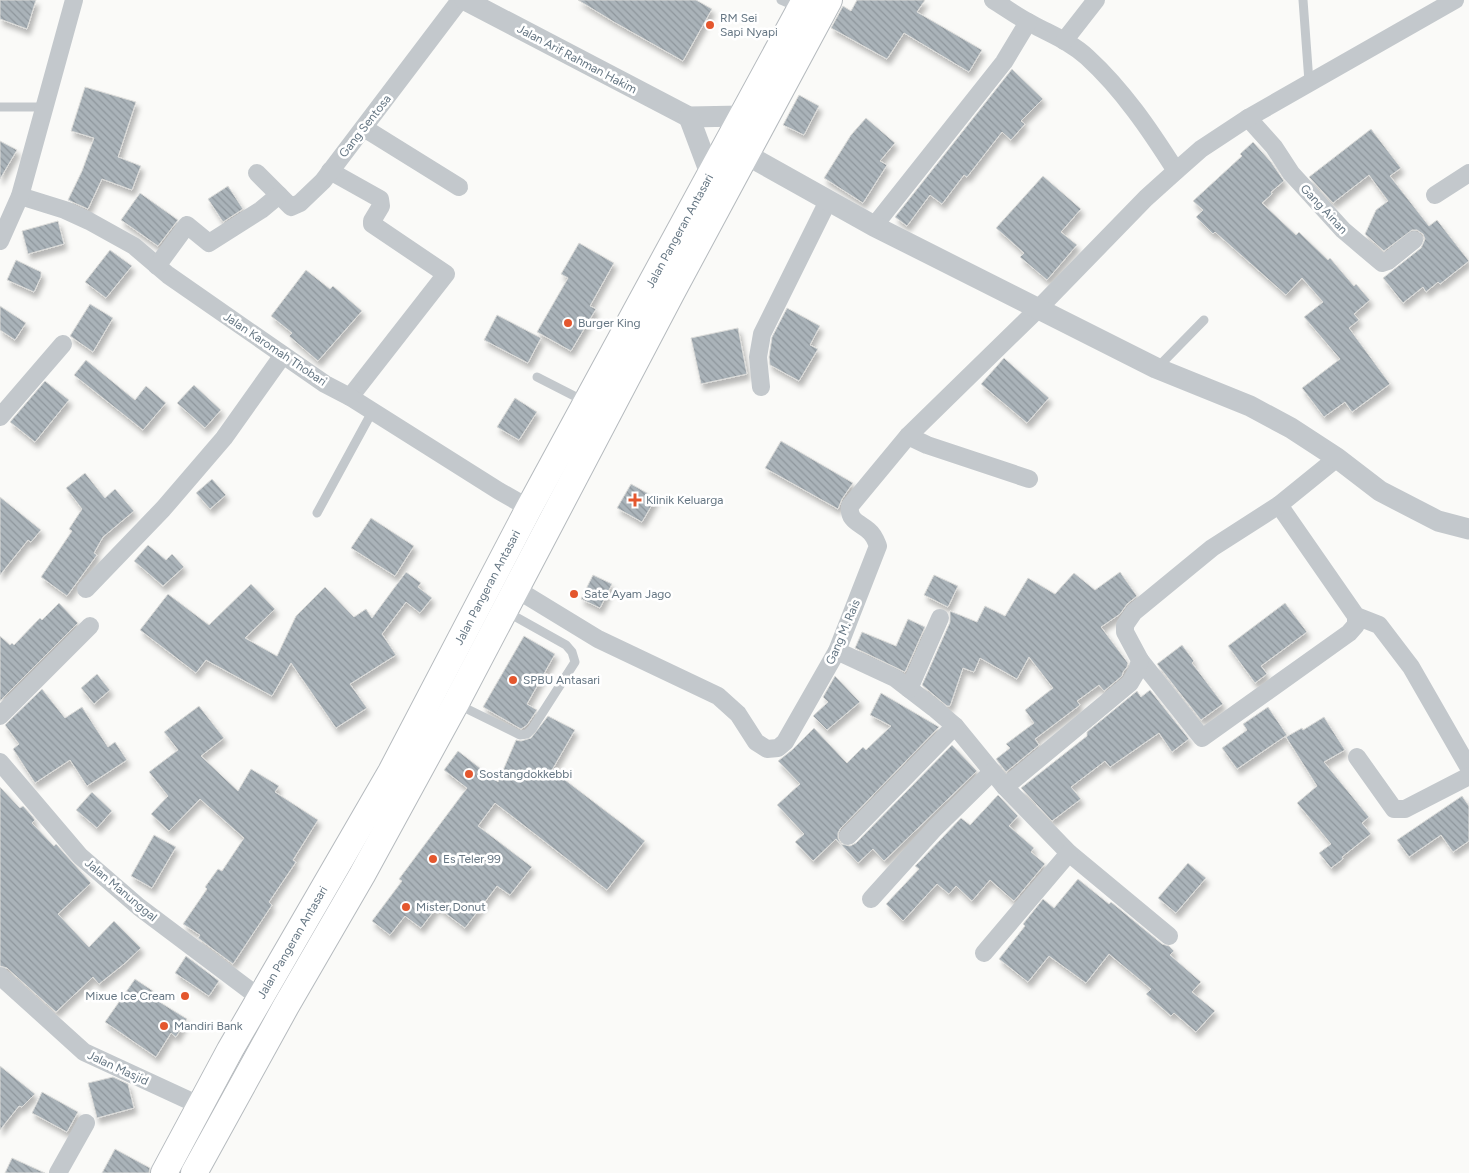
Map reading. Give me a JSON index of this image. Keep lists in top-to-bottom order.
{
  "streets": {
    "main road": ["Jalan Pangeran Antasari"],
    "street": [
      "Jalan Arif Rahman Hakim",
      "Gang Sentosa",
      "Gang Ainan",
      "Jalan Karomah Thobari",
      "Gang M. Rais",
      "Jalan Manunggal",
      "Jalan Masjid"
    ]
  },
  "crossings": [
    ["Jalan Arif Rahman Hakim", "Jalan Pangeran Antasari"],
    ["Gang Ainan", "Gang M. Rais"],
    ["Jalan Pangeran Antasari", "Jalan Karomah Thobari"],
    ["Jalan Pangeran Antasari", "Gang M. Rais"],
    ["Jalan Pangeran Antasari", "Jalan Manunggal"],
    ["Jalan Pangeran Antasari", "Jalan Masjid"]
  ],
  "places": {
    "other": [
      "RM Sei Sapi Nyapi",
      "Burger King",
      "Sate Ayam Jago",
      "SPBU Antasari",
      "Sostangdokkebbi",
      "Es Teler 99",
      "Mister Donut",
      "Mixue Ice Cream",
      "Mandiri Bank"
    ],
    "health": ["Klinik Keluarga"]
  }
}
